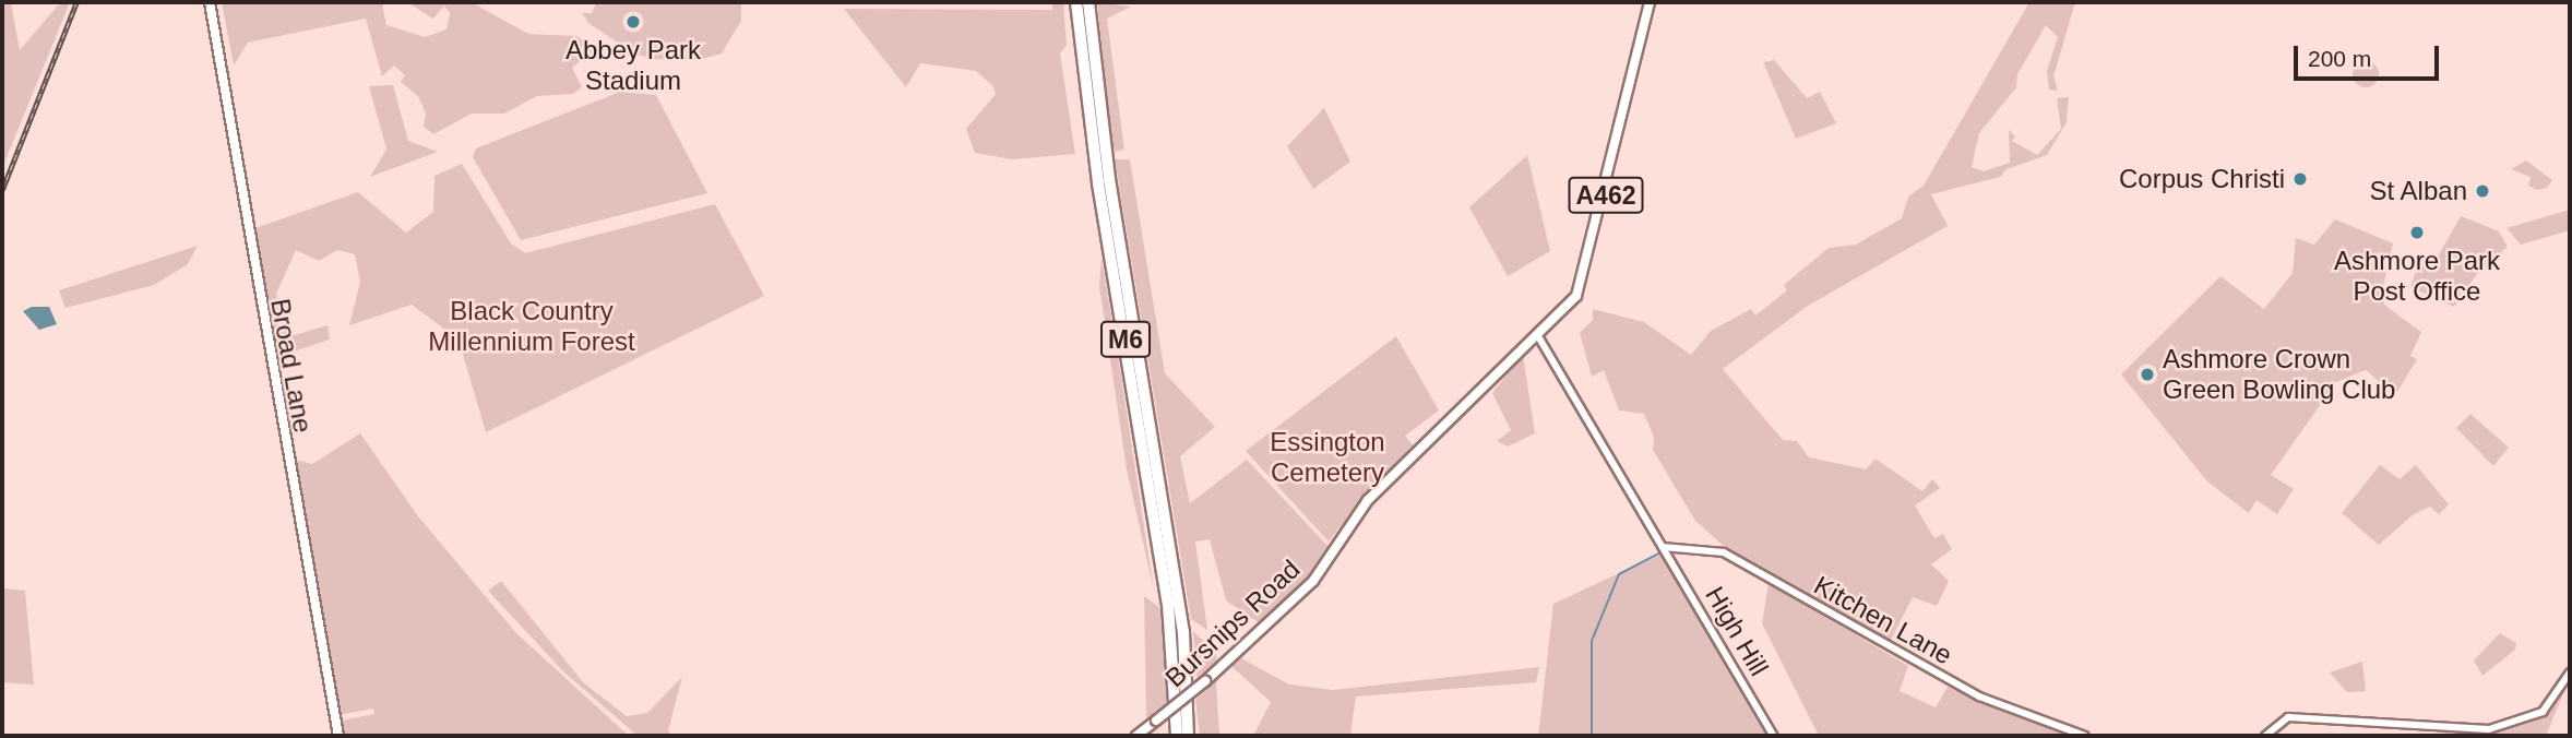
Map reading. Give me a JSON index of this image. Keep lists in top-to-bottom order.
{
  "streets": {
    "highway": ["M6"],
    "main road": ["A462", "Broad Lane", "Bursnips Road"],
    "street": ["Kitchen Lane", "High Hill"]
  },
  "crossings": [
    ["A462", "Bursnips Road"],
    ["A462", "High Hill"],
    ["Kitchen Lane", "High Hill"],
    ["Bursnips Road", "High Hill"]
  ],
  "parks": ["Black Country Millennium Forest", "Essington Cemetery"],
  "places": [
    "Abbey Park Stadium",
    "Corpus Christi",
    "St Alban",
    "Ashmore Park Post Office",
    "Ashmore Crown Green Bowling Club"
  ],
  "scale_bar": "200 m"
}
